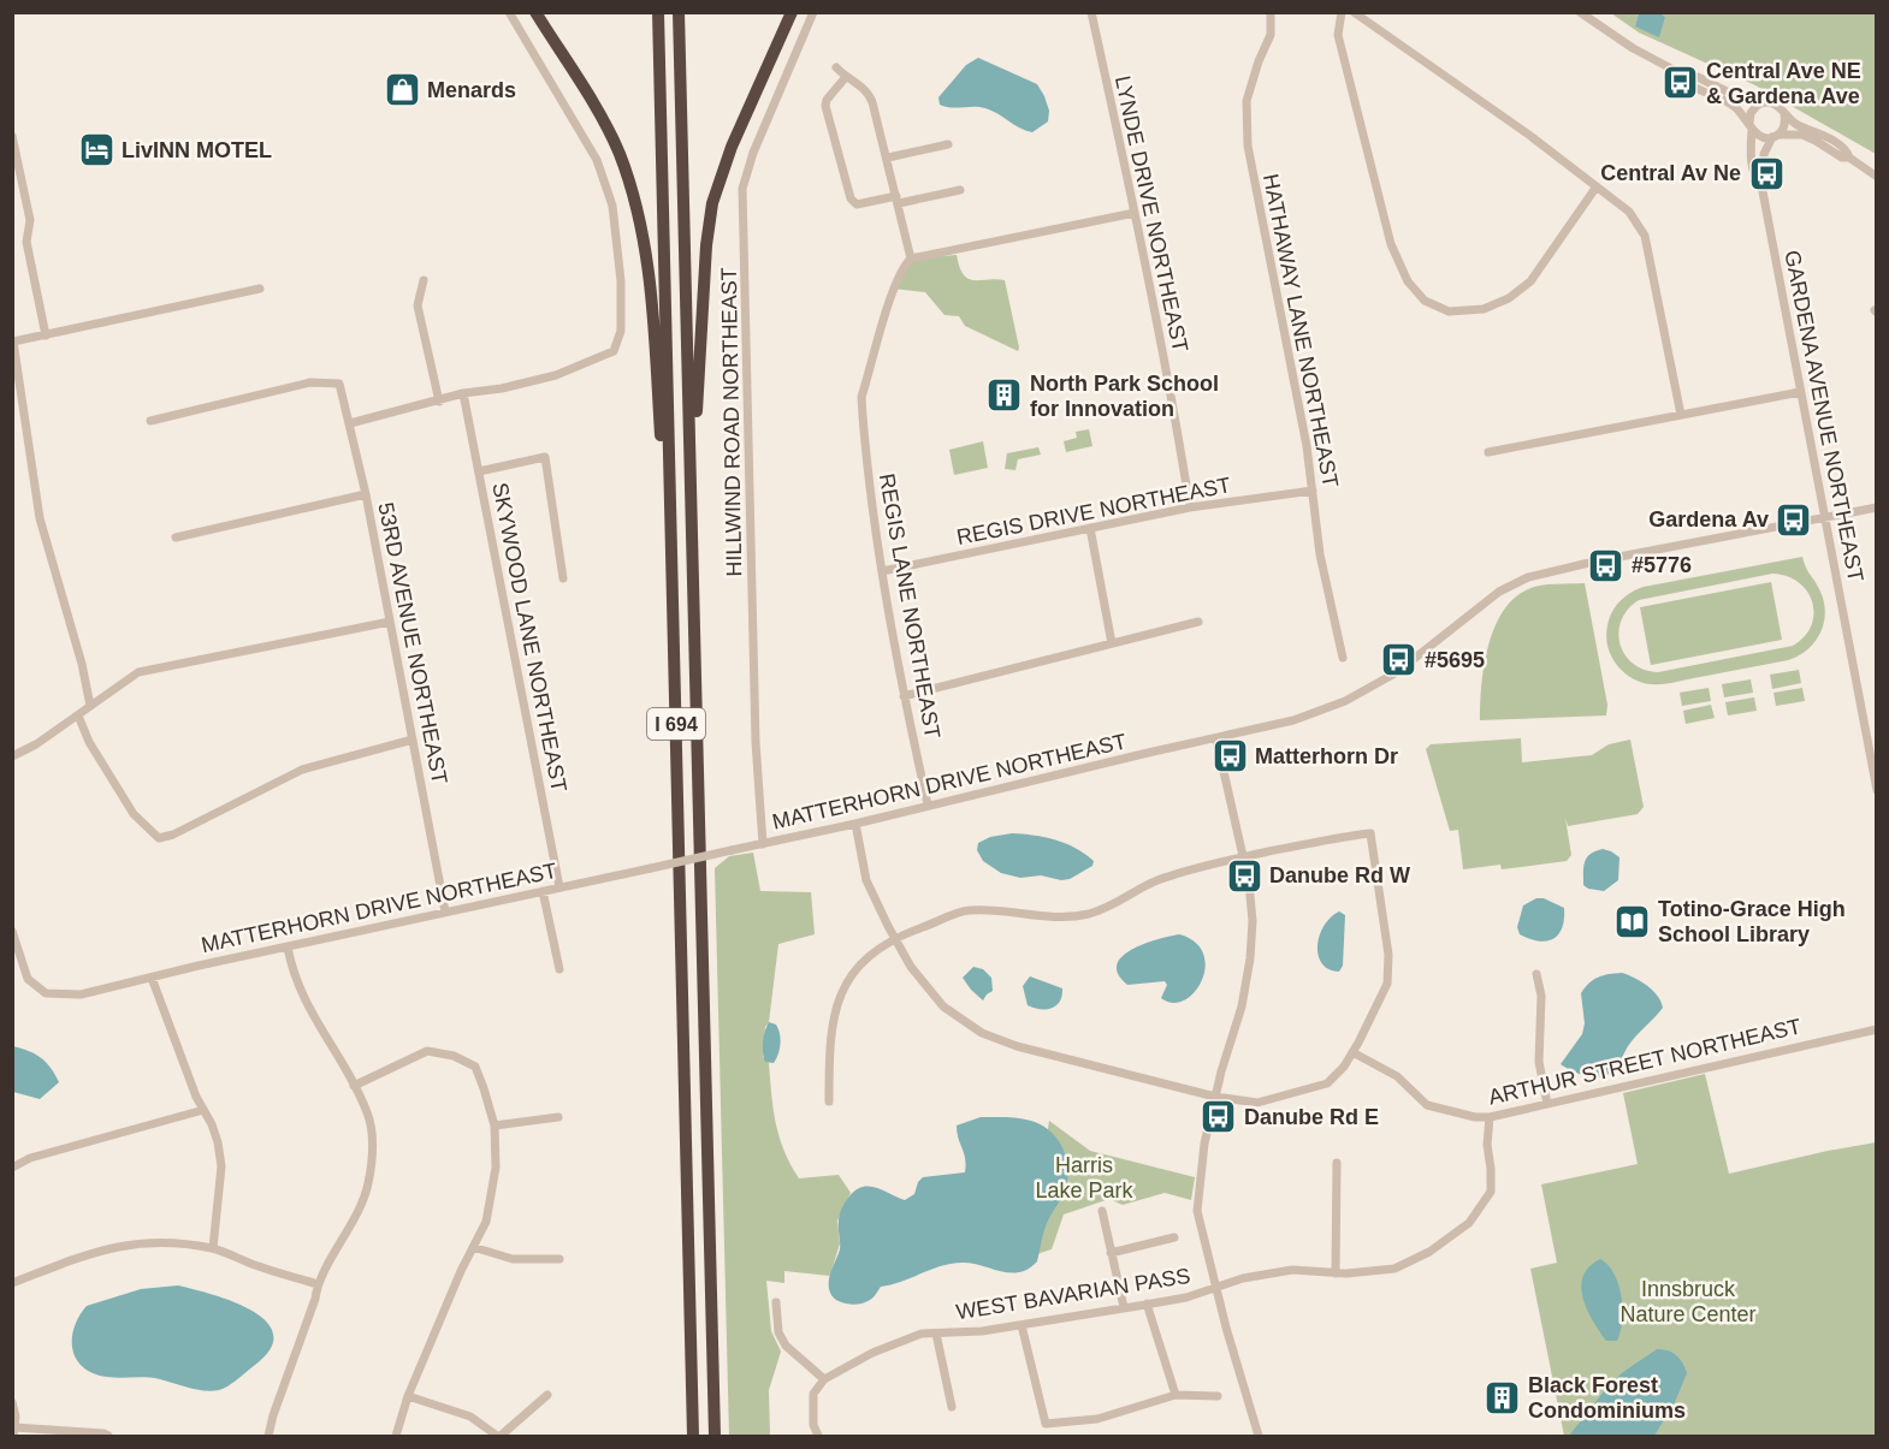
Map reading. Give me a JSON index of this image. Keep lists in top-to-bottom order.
{
  "streets": {
    "highway": ["I 694"],
    "street": [
      "LYNDE DRIVE NORTHEAST",
      "HATHAWAY LANE NORTHEAST",
      "GARDENA AVENUE NORTHEAST",
      "HILLWIND ROAD NORTHEAST",
      "REGIS DRIVE NORTHEAST",
      "REGIS LANE NORTHEAST",
      "SKYWOOD LANE NORTHEAST",
      "53RD AVENUE NORTHEAST",
      "MATTERHORN DRIVE NORTHEAST",
      "ARTHUR STREET NORTHEAST",
      "WEST BAVARIAN PASS"
    ]
  },
  "crossings": [
    ["LYNDE DRIVE NORTHEAST", "REGIS DRIVE NORTHEAST"],
    ["HATHAWAY LANE NORTHEAST", "REGIS DRIVE NORTHEAST"],
    ["GARDENA AVENUE NORTHEAST", "MATTERHORN DRIVE NORTHEAST"],
    ["HILLWIND ROAD NORTHEAST", "MATTERHORN DRIVE NORTHEAST"],
    ["REGIS DRIVE NORTHEAST", "REGIS LANE NORTHEAST"],
    ["REGIS LANE NORTHEAST", "MATTERHORN DRIVE NORTHEAST"],
    ["SKYWOOD LANE NORTHEAST", "MATTERHORN DRIVE NORTHEAST"],
    ["53RD AVENUE NORTHEAST", "MATTERHORN DRIVE NORTHEAST"],
    ["ARTHUR STREET NORTHEAST", "WEST BAVARIAN PASS"]
  ],
  "parks": ["Harris Lake Park", "Innsbruck Nature Center"],
  "places": {
    "bus stop": [
      "Central Ave NE & Gardena Ave",
      "Central Av Ne",
      "Gardena Av",
      "#5776",
      "#5695",
      "Matterhorn Dr",
      "Danube Rd W",
      "Danube Rd E"
    ],
    "shop": ["Menards"],
    "hotel": ["LivINN MOTEL"],
    "building": ["North Park School for Innovation", "Black Forest Condominiums"],
    "library": ["Totino-Grace High School Library"]
  }
}
